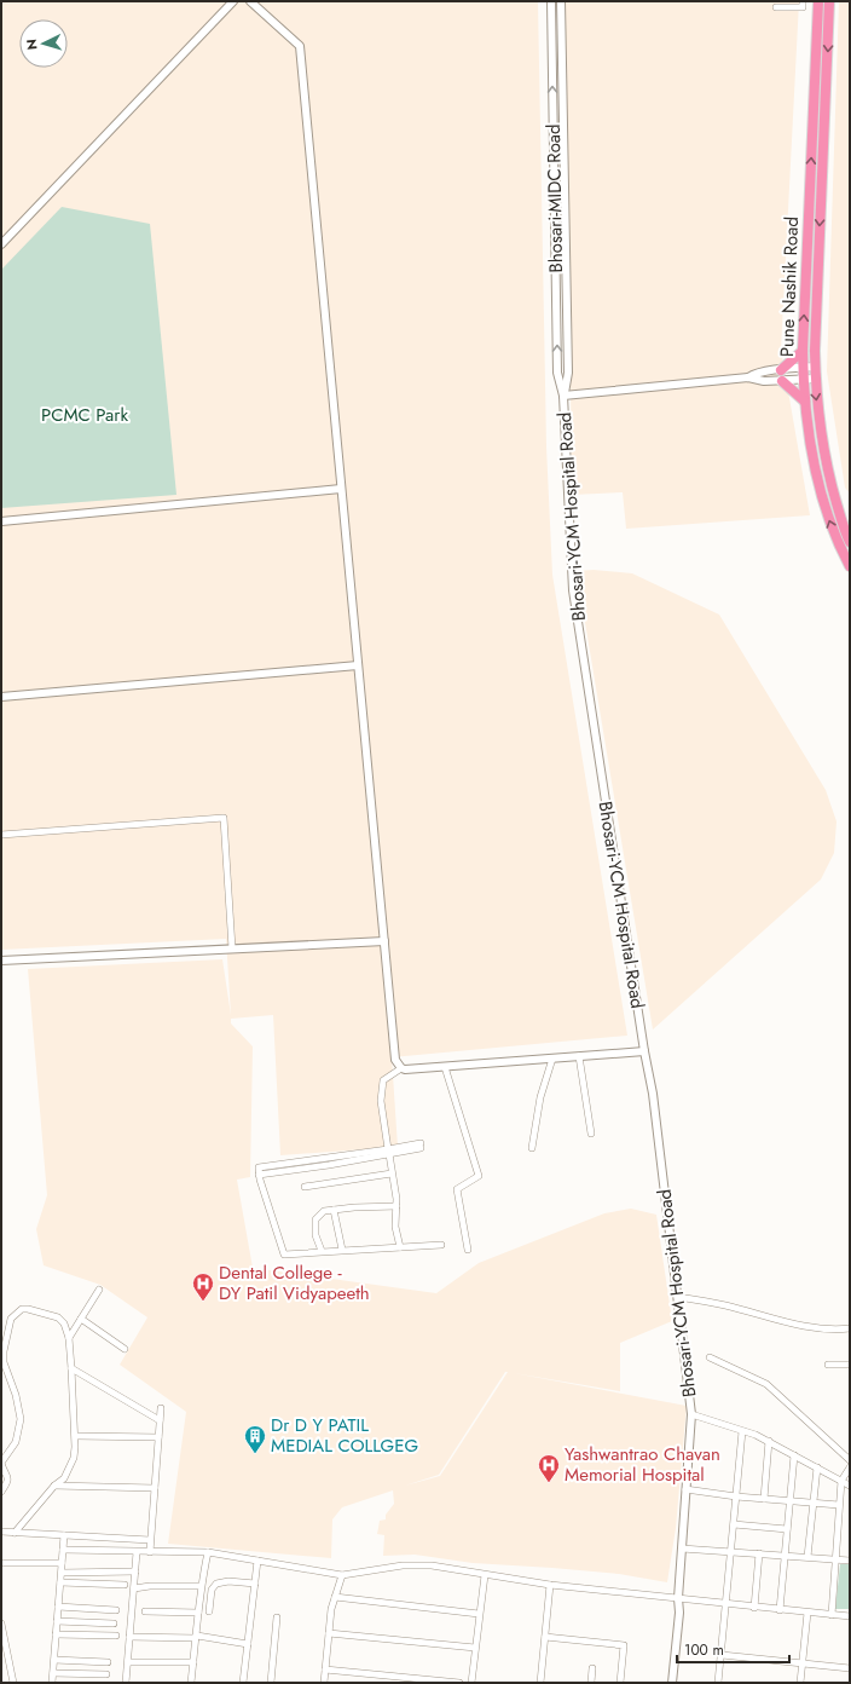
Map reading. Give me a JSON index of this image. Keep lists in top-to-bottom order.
{
  "streets": {
    "highway": ["Pune Nashik Road"],
    "street": ["Bhosari-MIDC Road", "Bhosari-YCM Hospital Road"]
  },
  "crossings": [
    ["Bhosari-MIDC Road", "Bhosari-YCM Hospital Road"]
  ],
  "parks": ["PCMC Park"],
  "places": {
    "hospital": ["Dental College - DY Patil Vidyapeeth", "Yashwantrao Chavan Memorial Hospital"],
    "building": ["Dr D Y PATIL MEDIAL COLLGEG"]
  },
  "scale_bar": "100 m",
  "north": "left"
}
